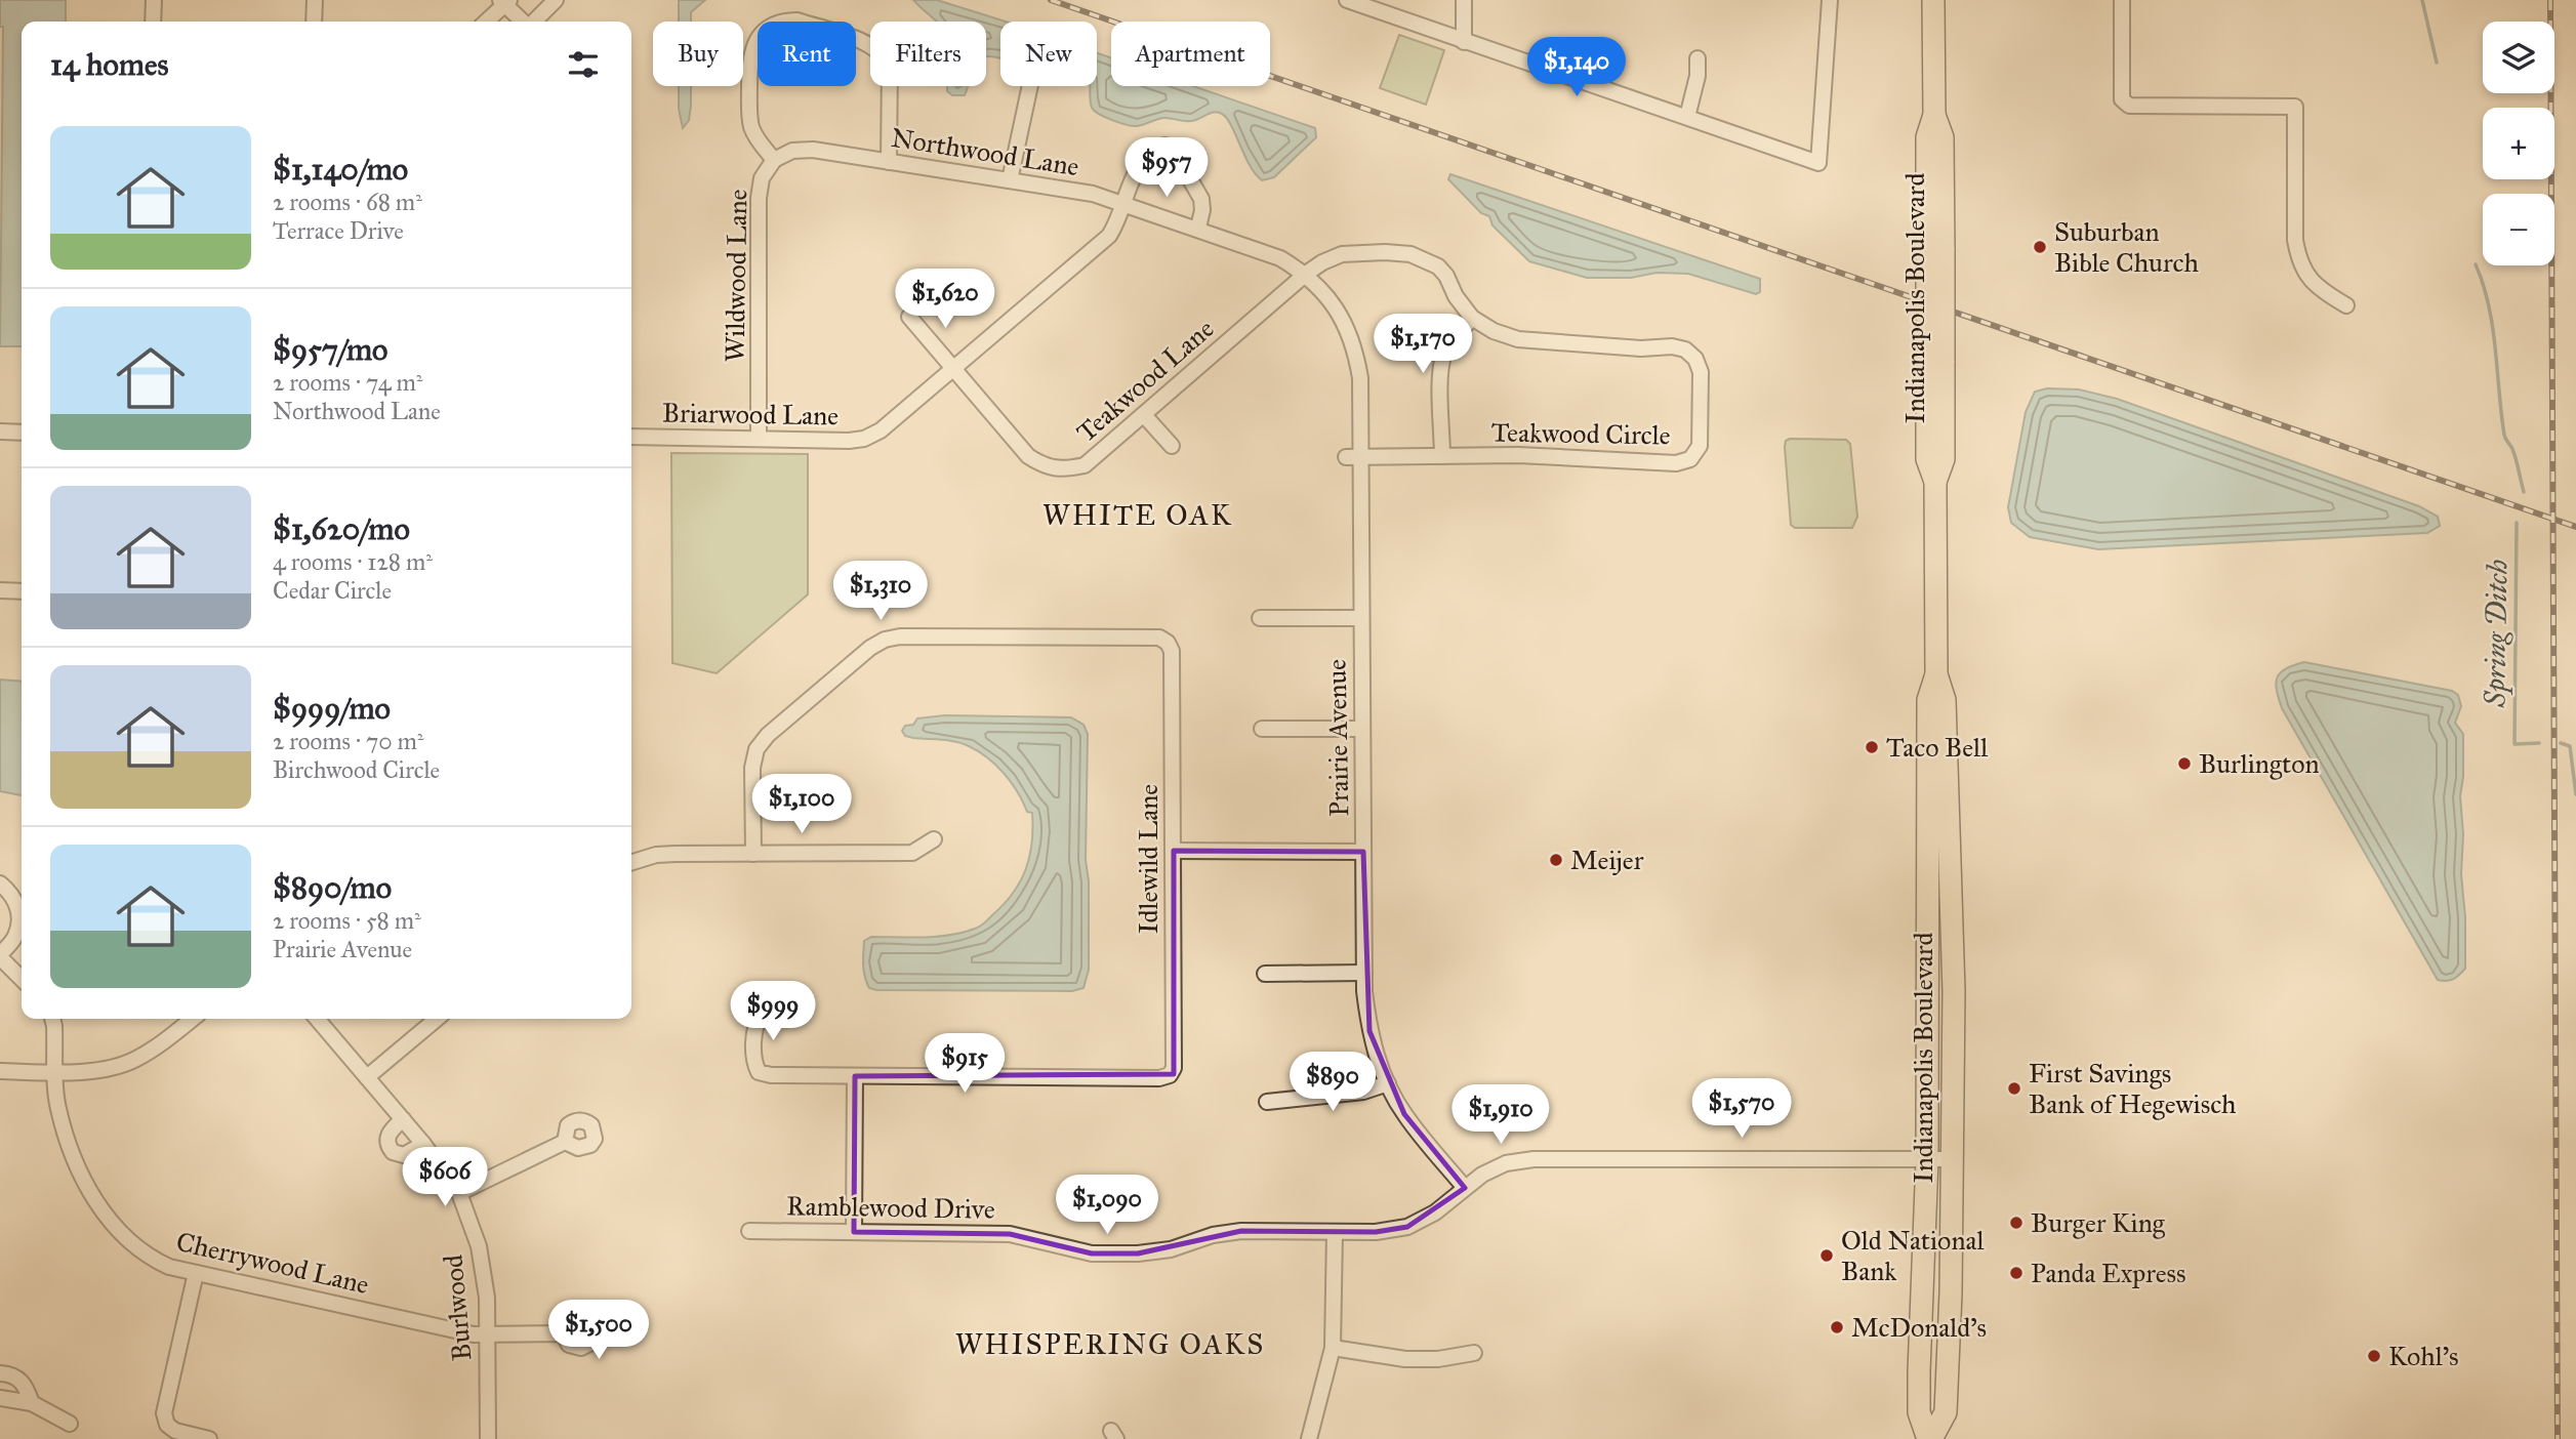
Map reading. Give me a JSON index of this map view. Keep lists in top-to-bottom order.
{
  "streets": {
    "highway": ["Indianapolis Boulevard"],
    "street": [
      "Northwood Lane",
      "Wildwood Lane",
      "Teakwood Lane",
      "Briarwood Lane",
      "Teakwood Circle",
      "Prairie Avenue",
      "Idlewild Lane",
      "Ramblewood Drive",
      "Cherrywood Lane",
      "Burlwood"
    ]
  },
  "crossings": [
    ["Northwood Lane", "Wildwood Lane"],
    ["Northwood Lane", "Teakwood Lane"],
    ["Northwood Lane", "Briarwood Lane"],
    ["Northwood Lane", "Teakwood Circle"],
    ["Northwood Lane", "Prairie Avenue"],
    ["Wildwood Lane", "Briarwood Lane"],
    ["Indianapolis Boulevard", "Ramblewood Drive"],
    ["Teakwood Lane", "Briarwood Lane"],
    ["Teakwood Lane", "Teakwood Circle"],
    ["Teakwood Lane", "Prairie Avenue"],
    ["Teakwood Circle", "Prairie Avenue"],
    ["Prairie Avenue", "Ramblewood Drive"],
    ["Cherrywood Lane", "Burlwood"]
  ],
  "districts": ["WHITE OAK", "WHISPERING OAKS"],
  "water": ["Spring Ditch"],
  "places": [
    "Suburban Bible Church",
    "Taco Bell",
    "Burlington",
    "Meijer",
    "First Savings Bank of Hegewisch",
    "Burger King",
    "Old National Bank",
    "Panda Express",
    "McDonald's",
    "Kohl's"
  ],
  "page": {
    "map_buttons": ["+", "−"],
    "chip": [
      "Buy",
      "Rent",
      "Filters",
      "New",
      "Apartment"
    ],
    "heading": "14 homes",
    "price": [
      "$1,140",
      "$957",
      "$1,620",
      "$1,170",
      "$1,310",
      "$1,100",
      "$999",
      "$915",
      "$890",
      "$1,570",
      "$1,910",
      "$606",
      "$1,090",
      "$1,500"
    ],
    "list": [
      {
        "name": "$1,140/mo",
        "note": "2 rooms · 68 m² · Terrace Drive"
      },
      {
        "name": "$957/mo",
        "note": "2 rooms · 74 m² · Northwood Lane"
      },
      {
        "name": "$1,620/mo",
        "note": "4 rooms · 128 m² · Cedar Circle"
      },
      {
        "name": "$999/mo",
        "note": "2 rooms · 70 m² · Birchwood Circle"
      },
      {
        "name": "$890/mo",
        "note": "2 rooms · 58 m² · Prairie Avenue"
      }
    ]
  }
}
